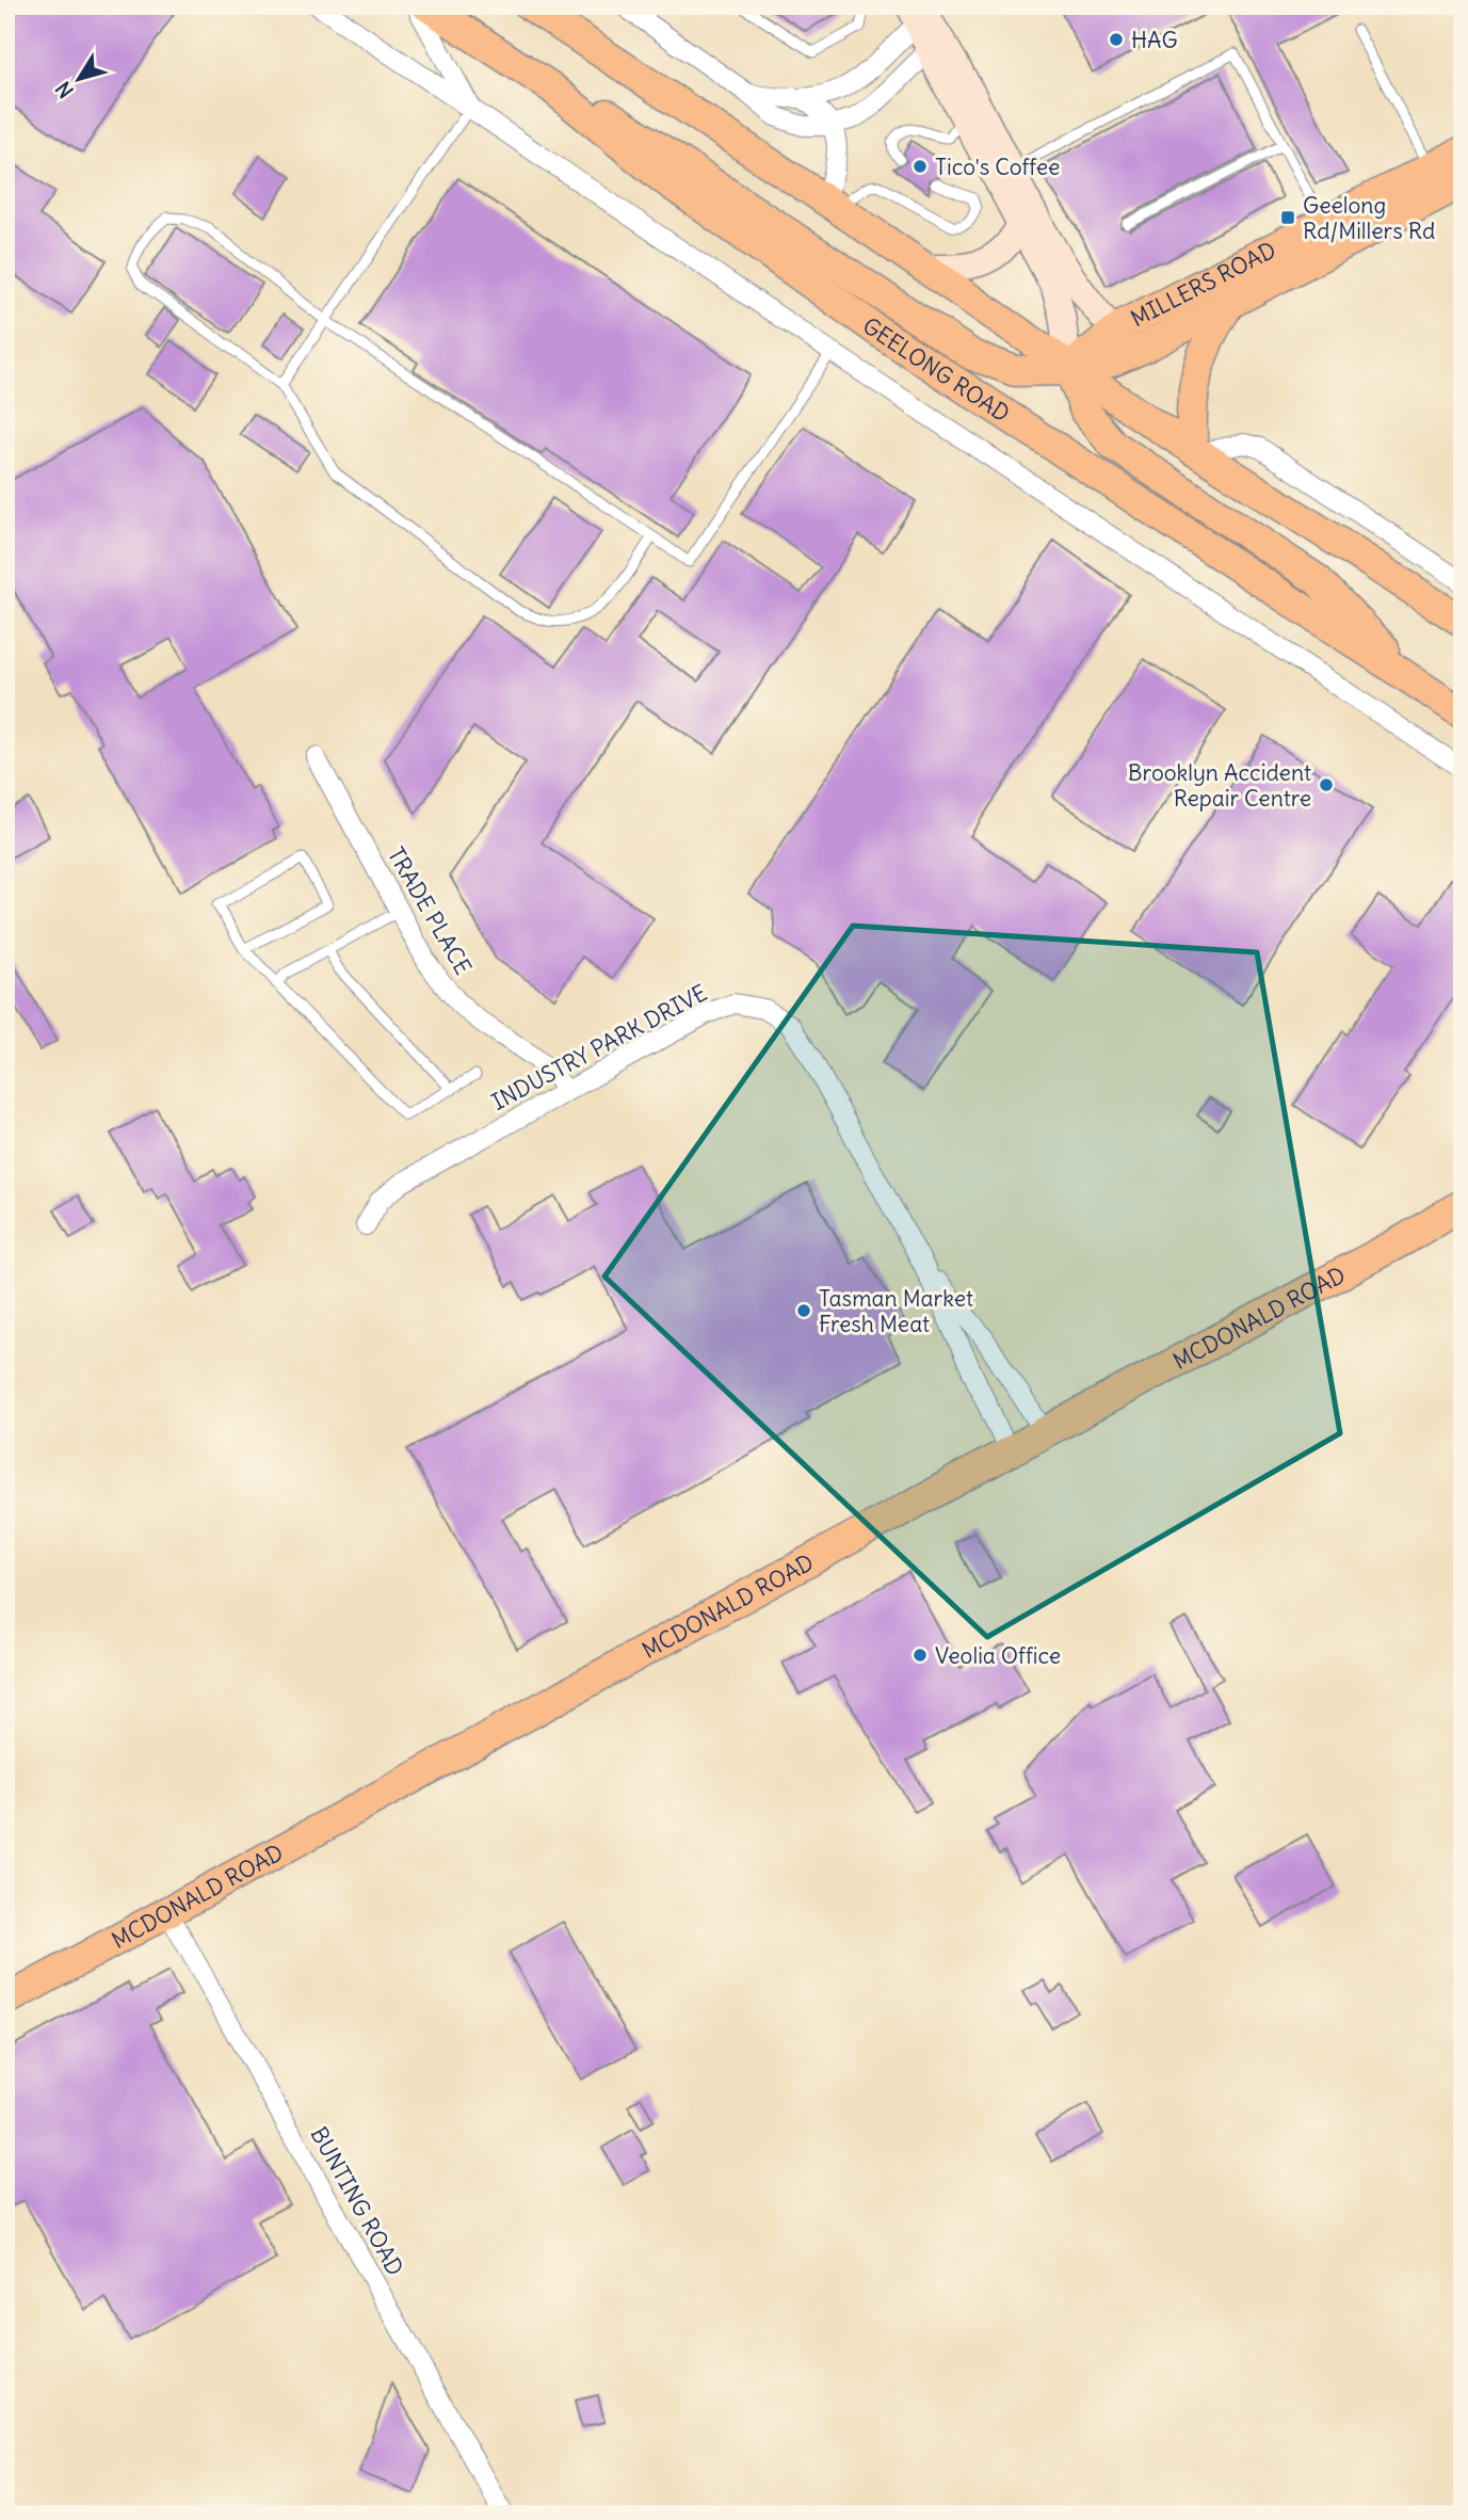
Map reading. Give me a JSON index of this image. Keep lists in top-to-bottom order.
{
  "streets": {
    "main road": ["MILLERS ROAD", "GEELONG ROAD", "MCDONALD ROAD"],
    "street": ["TRADE PLACE", "INDUSTRY PARK DRIVE", "BUNTING ROAD"]
  },
  "crossings": [
    ["TRADE PLACE", "INDUSTRY PARK DRIVE"],
    ["INDUSTRY PARK DRIVE", "MCDONALD ROAD"],
    ["MCDONALD ROAD", "BUNTING ROAD"]
  ],
  "places": {
    "other": [
      "HAG",
      "Tico's Coffee",
      "Brooklyn Accident Repair Centre",
      "Tasman Market Fresh Meat",
      "Veolia Office"
    ],
    "transit": ["Geelong Rd/Millers Rd"]
  },
  "north": "bottom left"
}
